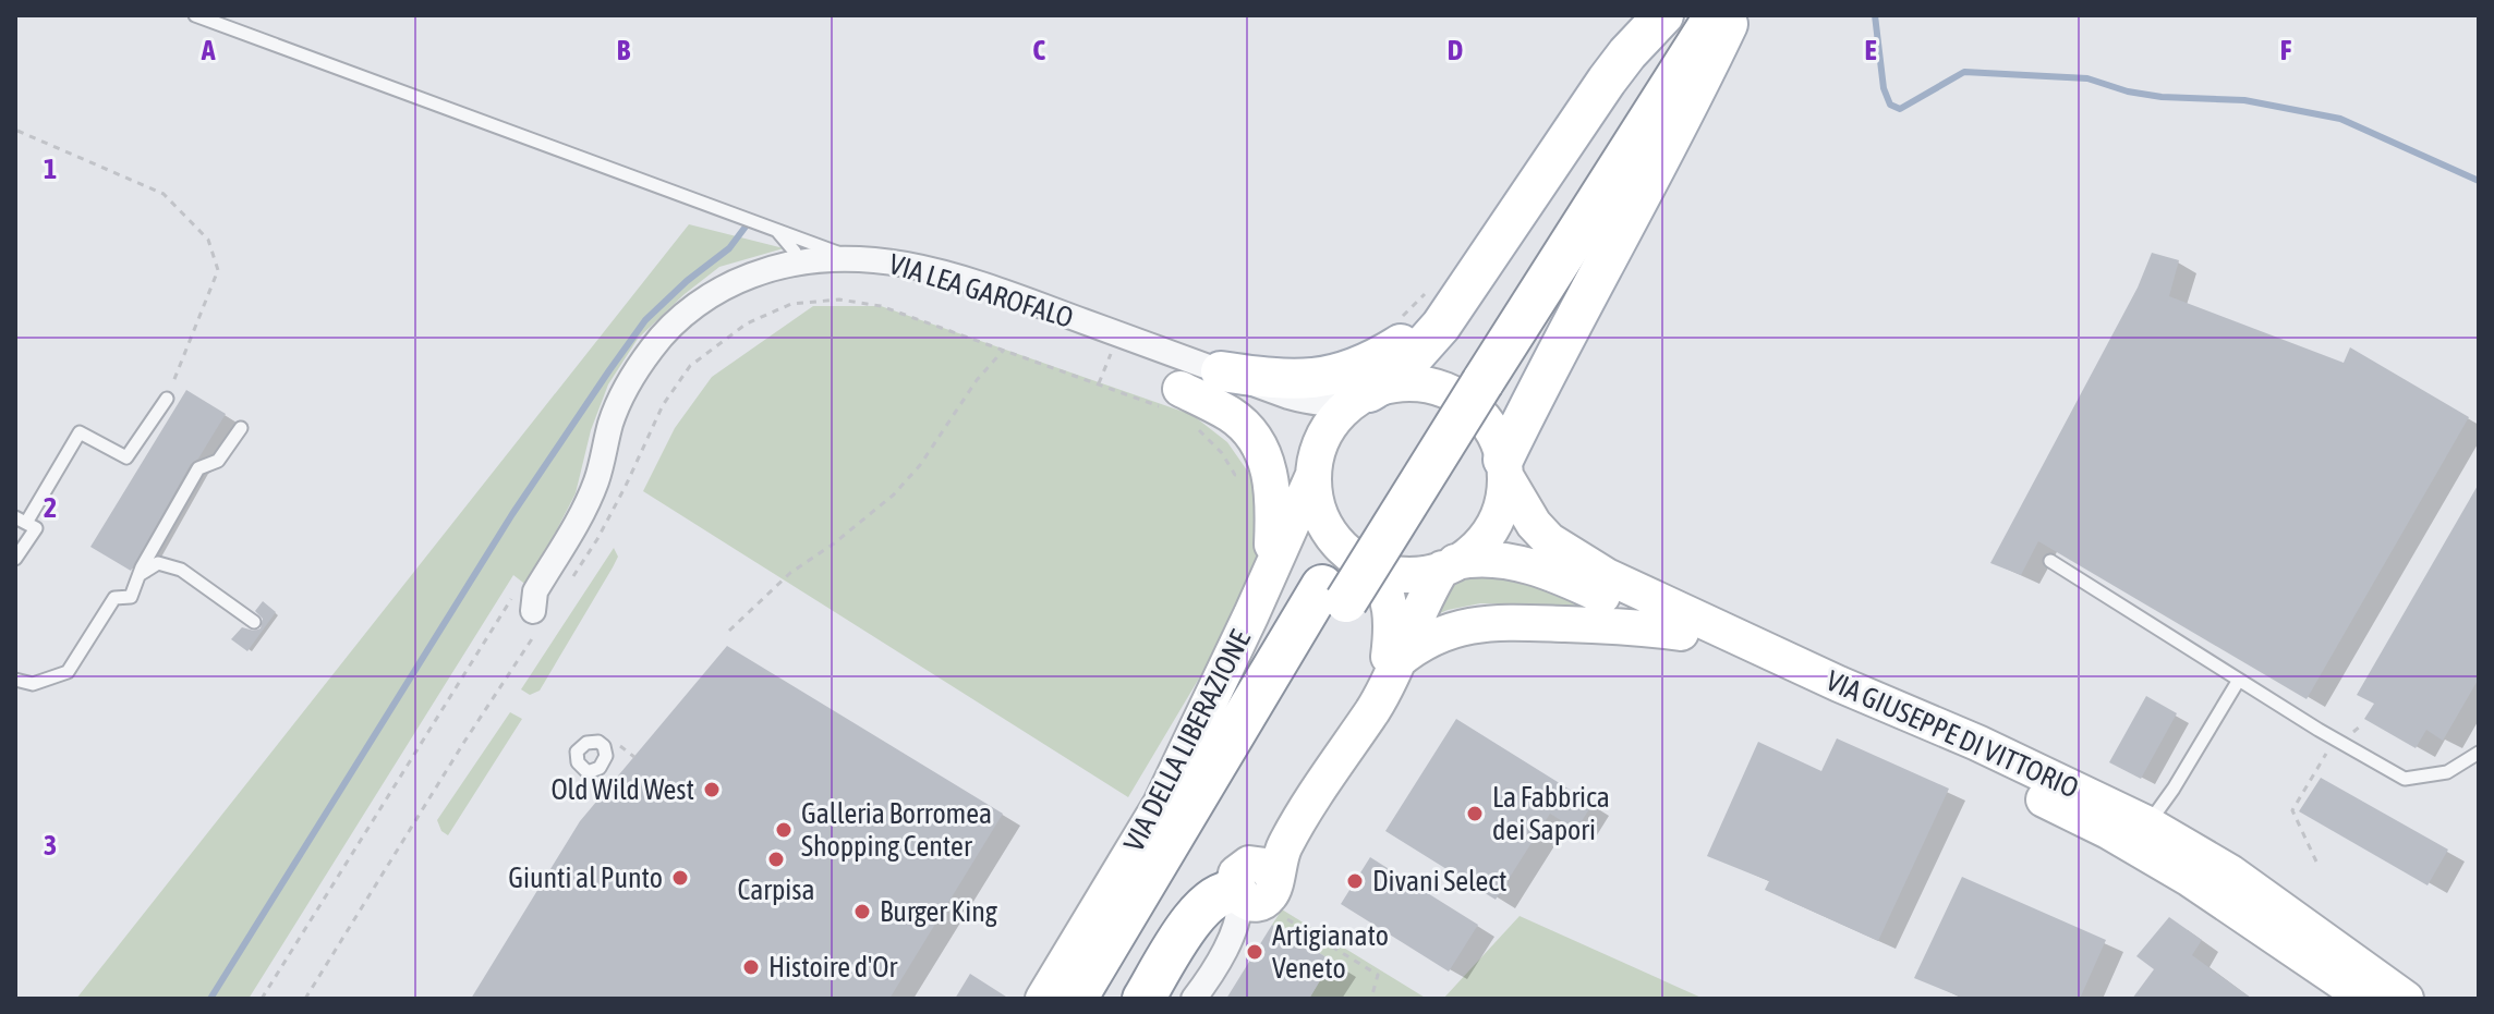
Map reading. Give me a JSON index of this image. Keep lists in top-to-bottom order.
{
  "streets": {
    "main road": ["VIA GIUSEPPE DI VITTORIO", "VIA DELLA LIBERAZIONE"],
    "street": ["VIA LEA GAROFALO"]
  },
  "crossings": [
    ["VIA LEA GAROFALO", "VIA GIUSEPPE DI VITTORIO"],
    ["VIA LEA GAROFALO", "VIA DELLA LIBERAZIONE"],
    ["VIA GIUSEPPE DI VITTORIO", "VIA DELLA LIBERAZIONE"]
  ],
  "places": [
    "Old Wild West",
    "La Fabbrica dei Sapori",
    "Galleria Borromea Shopping Center",
    "Carpisa",
    "Giunti al Punto",
    "Divani Select",
    "Burger King",
    "Artigianato Veneto",
    "Histoire d'Or"
  ],
  "grid": {
    "columns": [
      "A",
      "B",
      "C",
      "D",
      "E",
      "F"
    ],
    "rows": ["1", "2", "3"]
  }
}
